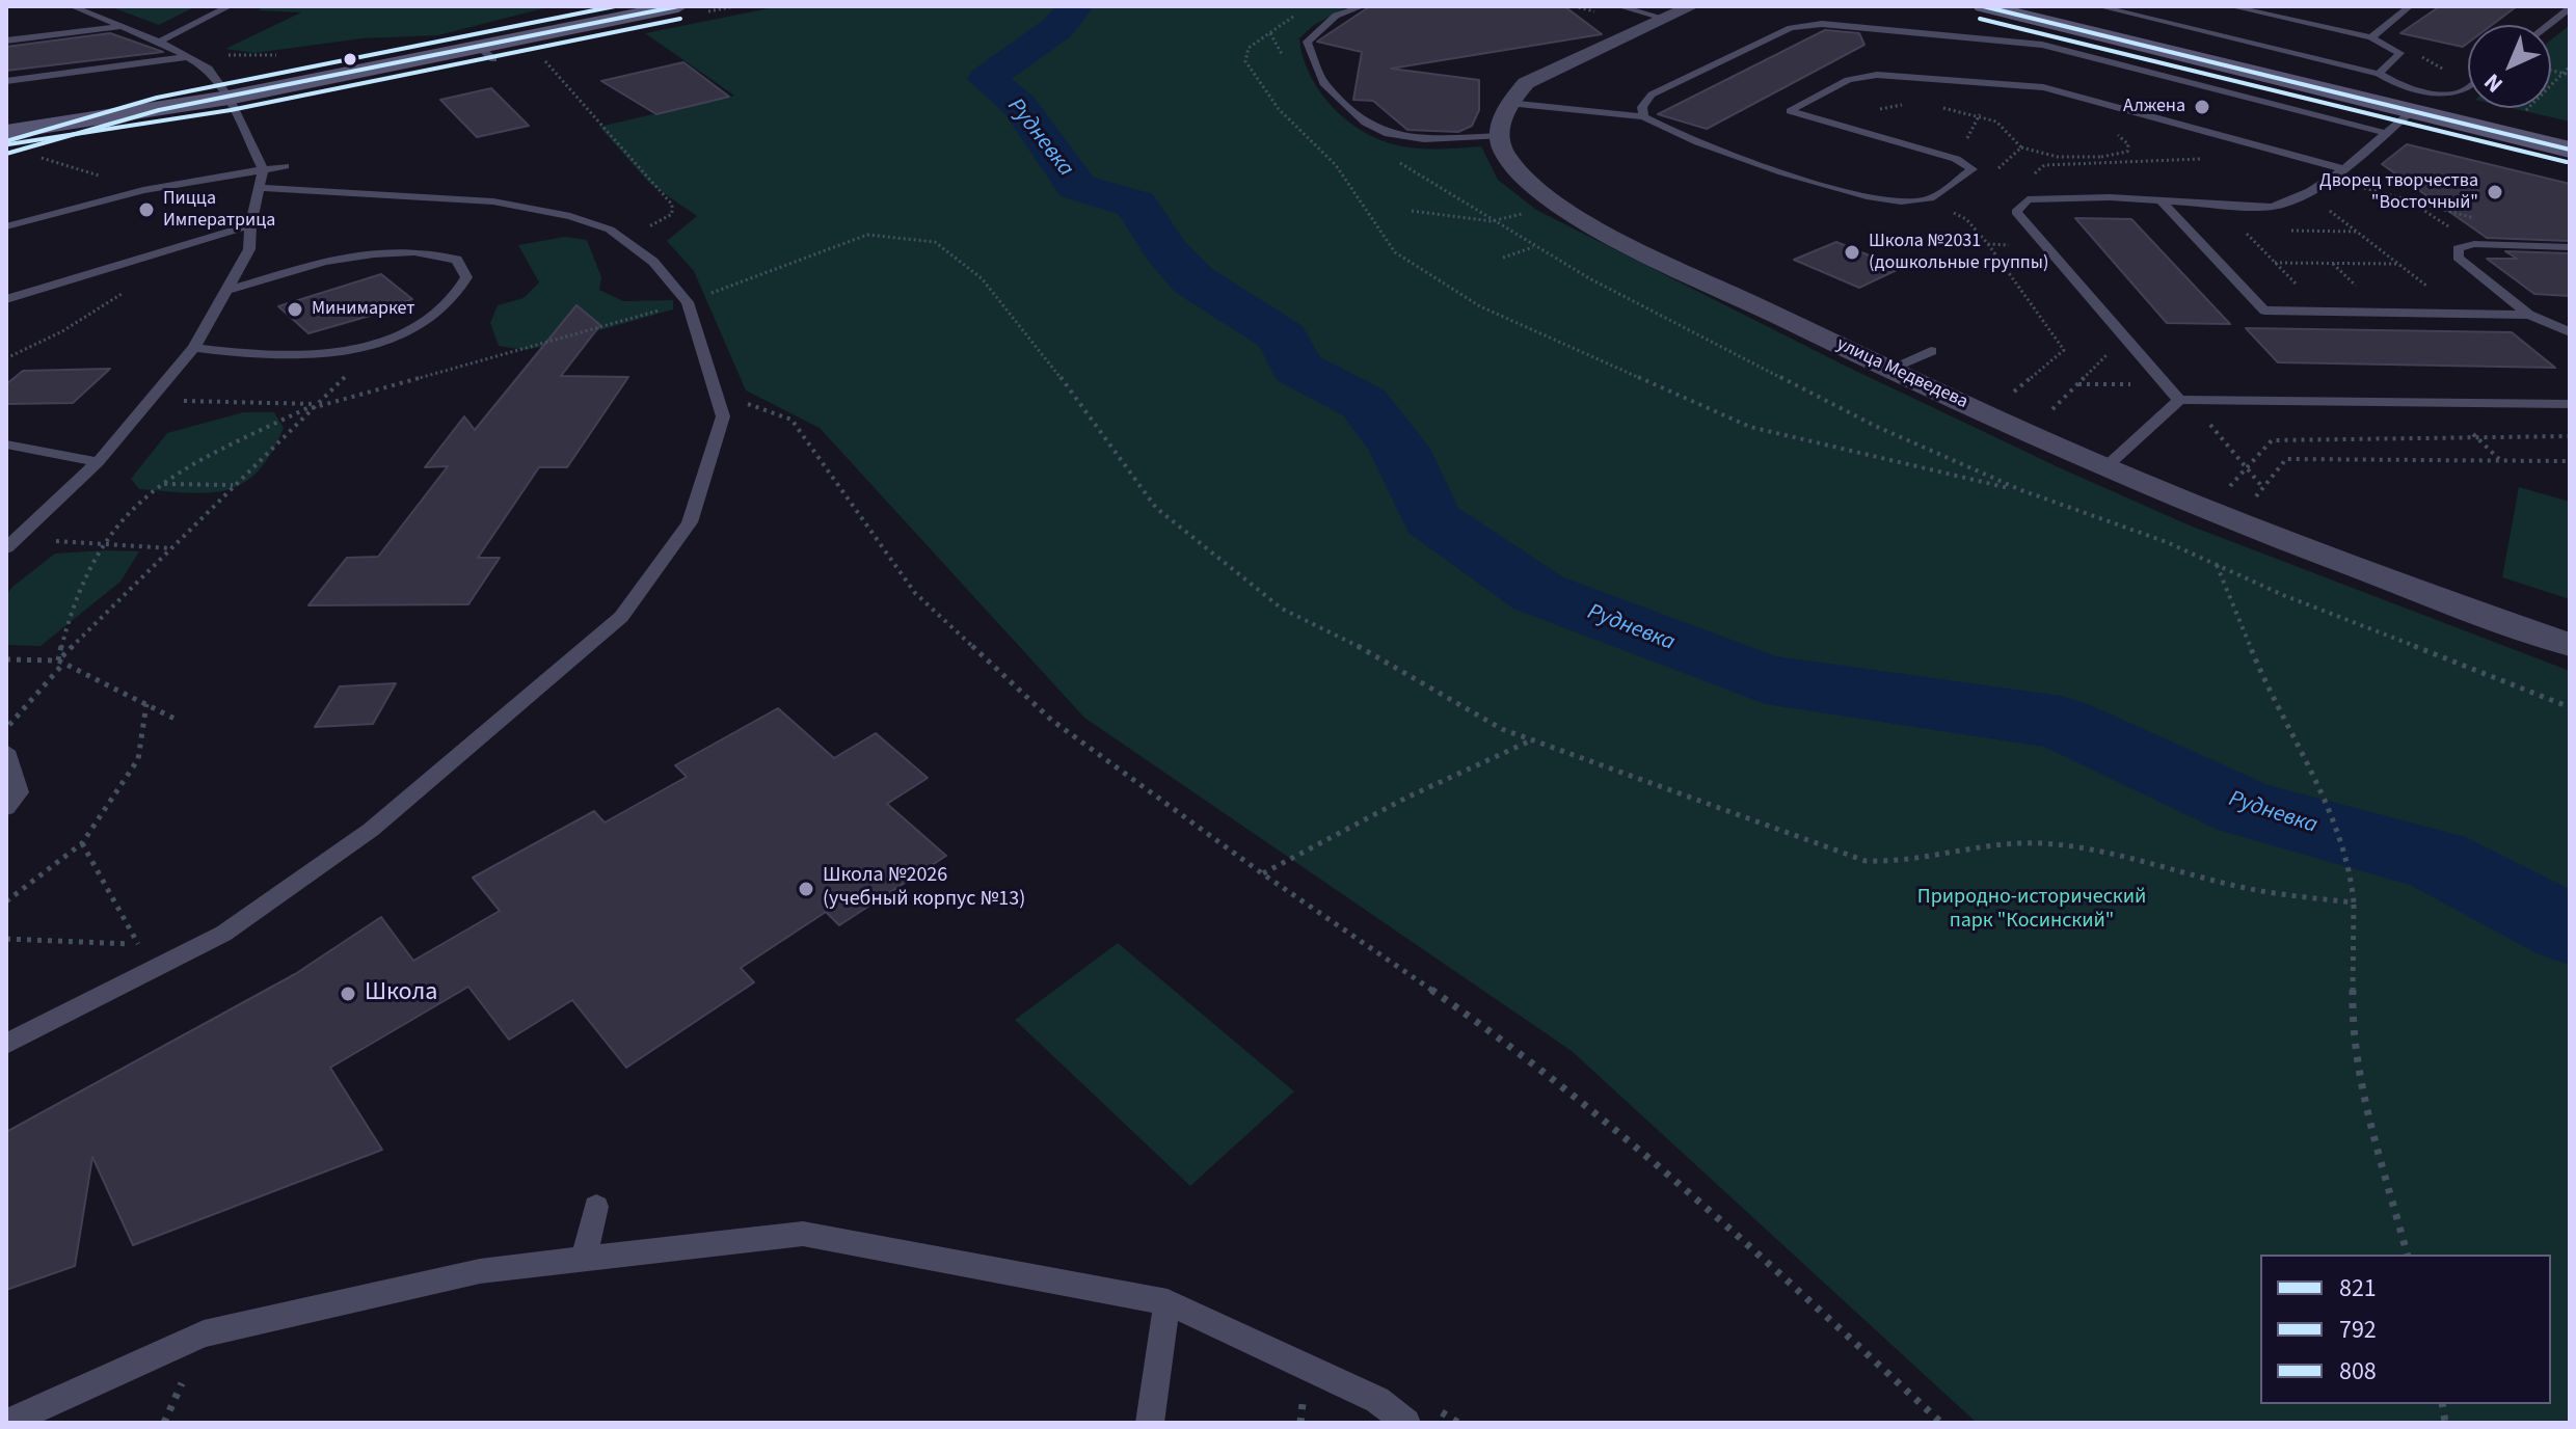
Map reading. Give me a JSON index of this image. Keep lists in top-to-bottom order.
{
  "streets": {
    "street": ["улица Медведева"]
  },
  "water": ["Рудневка"],
  "parks": ["Природно-исторический парк \"Косинский\""],
  "places": [
    "Алжена",
    "Дворец творчества \"Восточный\"",
    "Пицца Императрица",
    "Школа №2031 (дошкольные группы)",
    "Минимаркет",
    "Школа №2026 (учебный корпус №13)",
    "Школа"
  ],
  "lines": ["transit line 821", "transit line 808", "transit line 792"],
  "legend": ["821", "792", "808"],
  "north": "bottom left"
}
